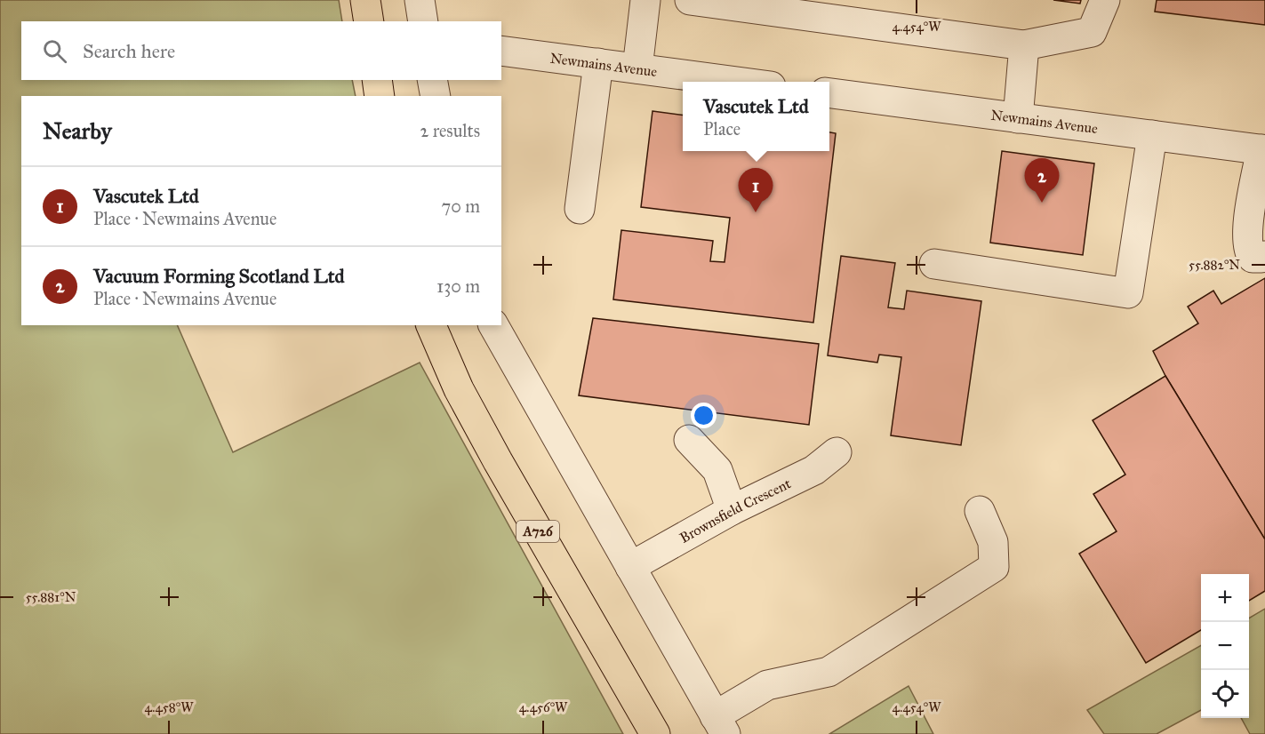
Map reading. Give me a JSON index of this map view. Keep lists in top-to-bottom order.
{
  "streets": {
    "main road": ["A726"],
    "street": ["Newmains Avenue", "Brownsfield Crescent"]
  },
  "page": {
    "search": "Search here",
    "popup": ["Vascutek Ltd", "Place"],
    "heading": ["Nearby", "2 results"],
    "pins": ["2", "1"],
    "list": [
      {
        "mark": "1",
        "name": "Vascutek Ltd",
        "note": "Place · Newmains Avenue",
        "value": "70 m"
      },
      {
        "mark": "2",
        "name": "Vacuum Forming Scotland Ltd",
        "note": "Place · Newmains Avenue",
        "value": "130 m"
      }
    ],
    "map_buttons": ["+", "−"]
  },
  "coordinates": [
    "4.454°W",
    "55.882°N",
    "55.881°N",
    "4.458°W",
    "4.456°W"
  ]
}
